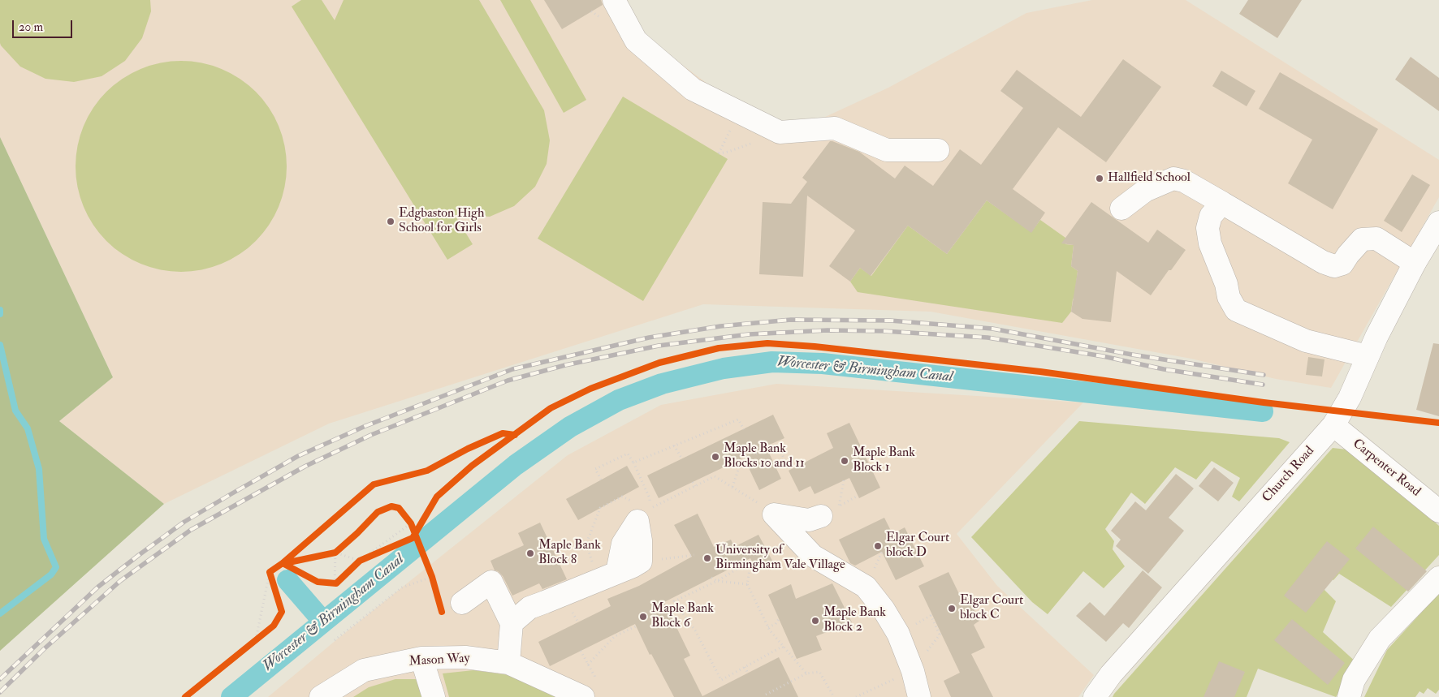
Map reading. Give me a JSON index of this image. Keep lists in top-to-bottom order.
{
  "streets": {
    "main road": ["Carpenter Road", "Church Road", "Mason Way"]
  },
  "crossings": [
    ["Carpenter Road", "Church Road"]
  ],
  "water": ["Worcester & Birmingham Canal"],
  "places": [
    "Hallfield School",
    "Edgbaston High School for Girls",
    "Maple Bank Blocks 10 and 11",
    "Maple Bank Block 1",
    "Elgar Court block D",
    "Maple Bank Block 8",
    "University of Birmingham Vale Village",
    "Elgar Court block C",
    "Maple Bank Block 6",
    "Maple Bank Block 2"
  ],
  "scale_bar": "20 m"
}
